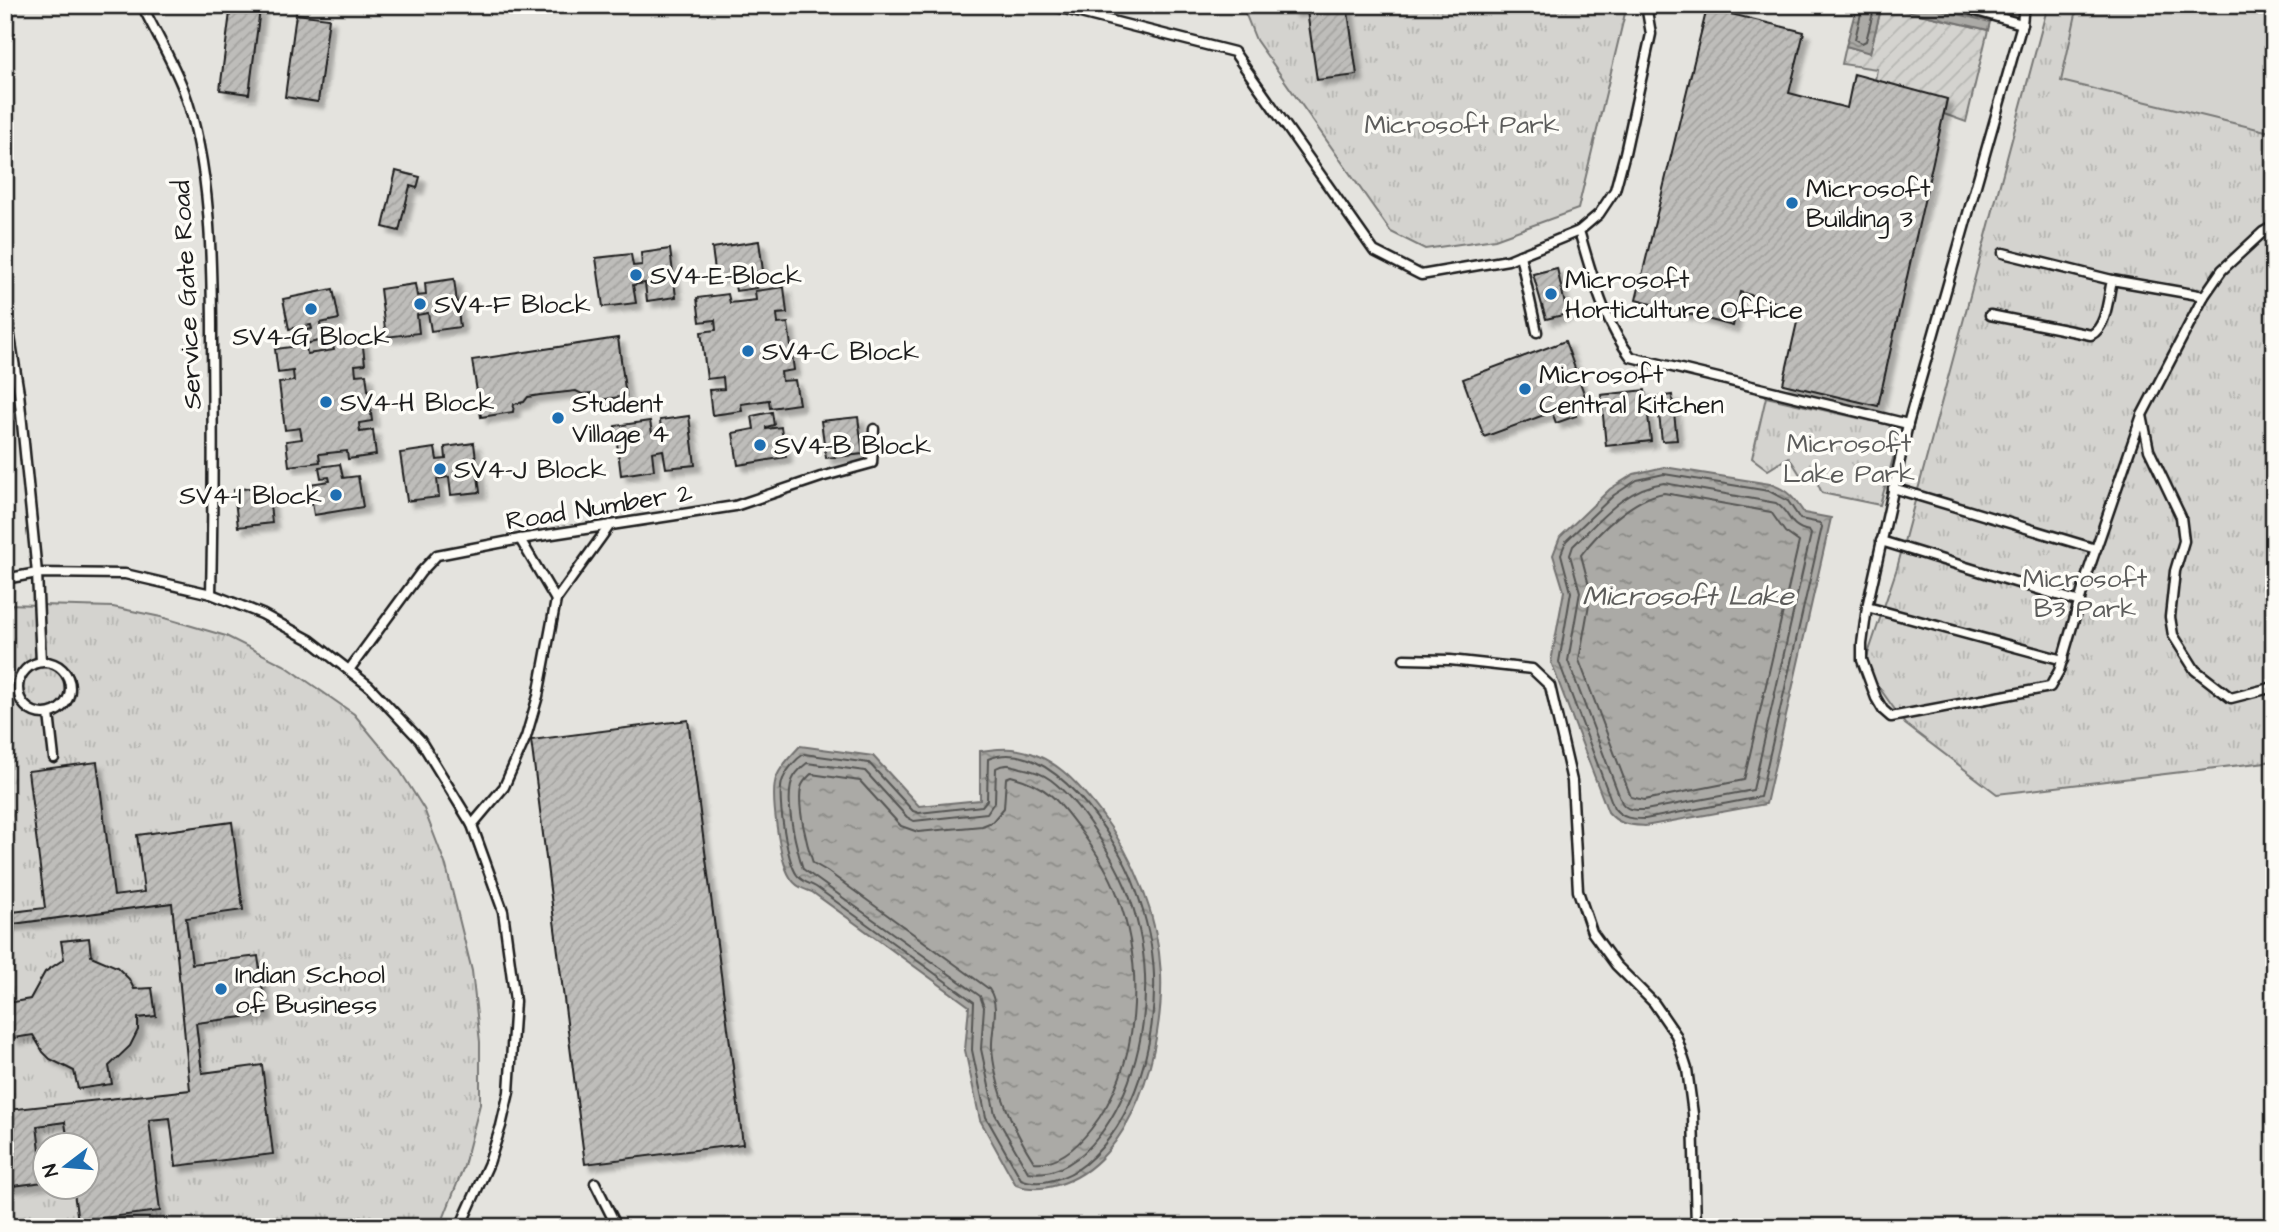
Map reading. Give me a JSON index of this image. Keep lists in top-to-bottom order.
{
  "streets": {
    "lane": ["Service Gate Road", "Road Number 2"]
  },
  "water": ["Microsoft Lake"],
  "parks": ["Microsoft Park", "Microsoft Lake Park", "Microsoft B3 Park"],
  "places": [
    "Microsoft Building 3",
    "SV4-E-Block",
    "Microsoft Horticulture Office",
    "SV4-F Block",
    "SV4-G Block",
    "SV4-C Block",
    "Microsoft Central Kitchen",
    "SV4-H Block",
    "Student Village 4",
    "SV4-B Block",
    "SV4-J Block",
    "SV4-I Block",
    "Indian School of Business"
  ],
  "north": "left"
}
